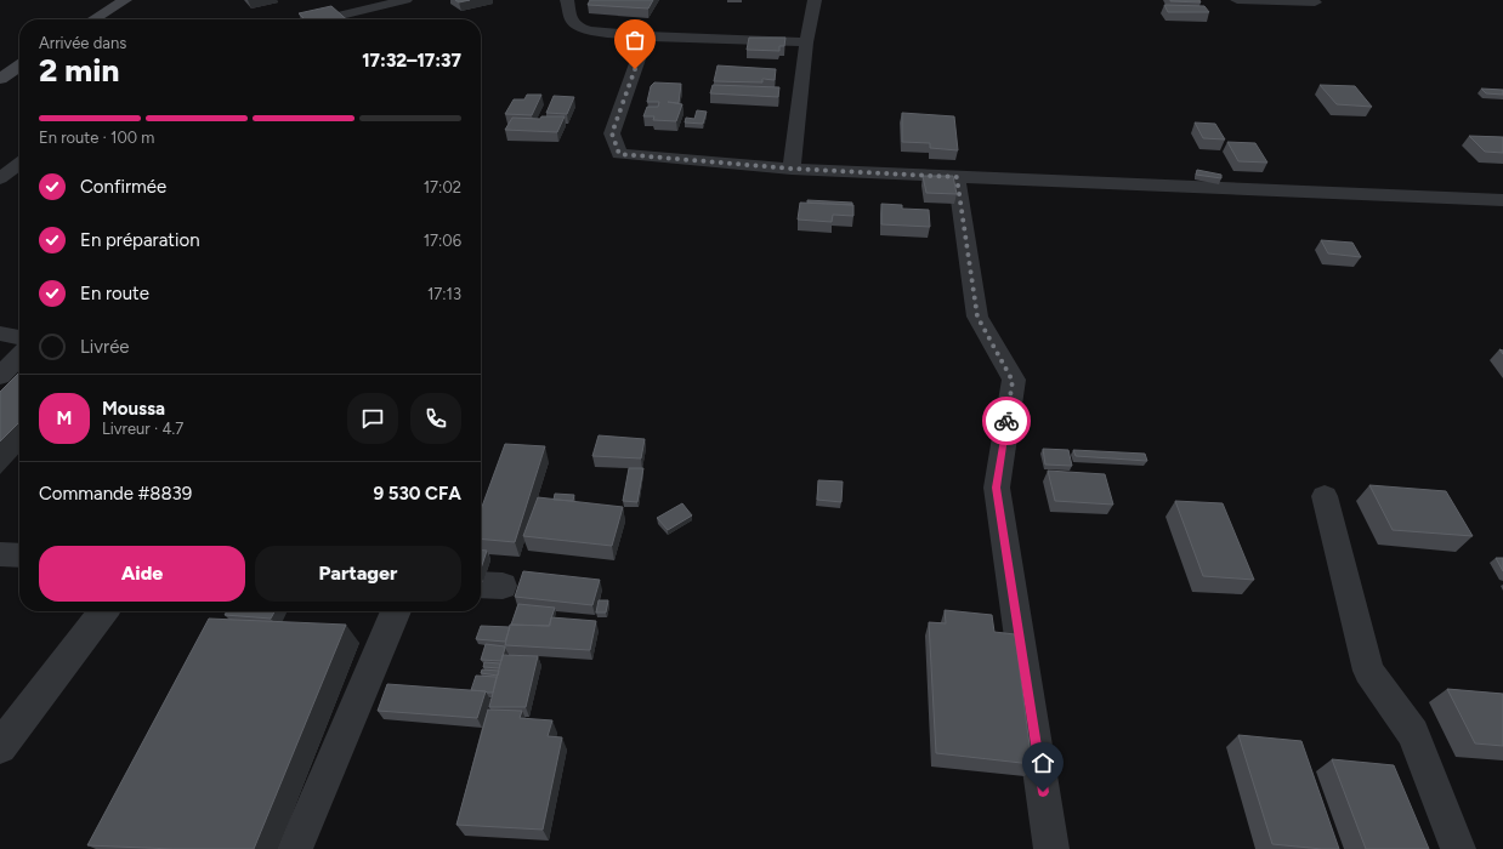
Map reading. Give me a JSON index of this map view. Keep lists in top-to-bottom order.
{
  "page": {
    "heading": ["2 min", "Arrivée dans", "17:32–17:37"],
    "panel": [
      "Moussa",
      "Livreur · 4.7",
      "Commande #8839",
      "9 530 CFA"
    ],
    "bar": "En route · 100 m",
    "list": [
      ["Confirmée", "17:02"],
      ["En préparation", "17:06"],
      ["En route", "17:13"],
      "Livrée"
    ],
    "round": "M",
    "buttons": ["Aide", "Partager"]
  }
}
